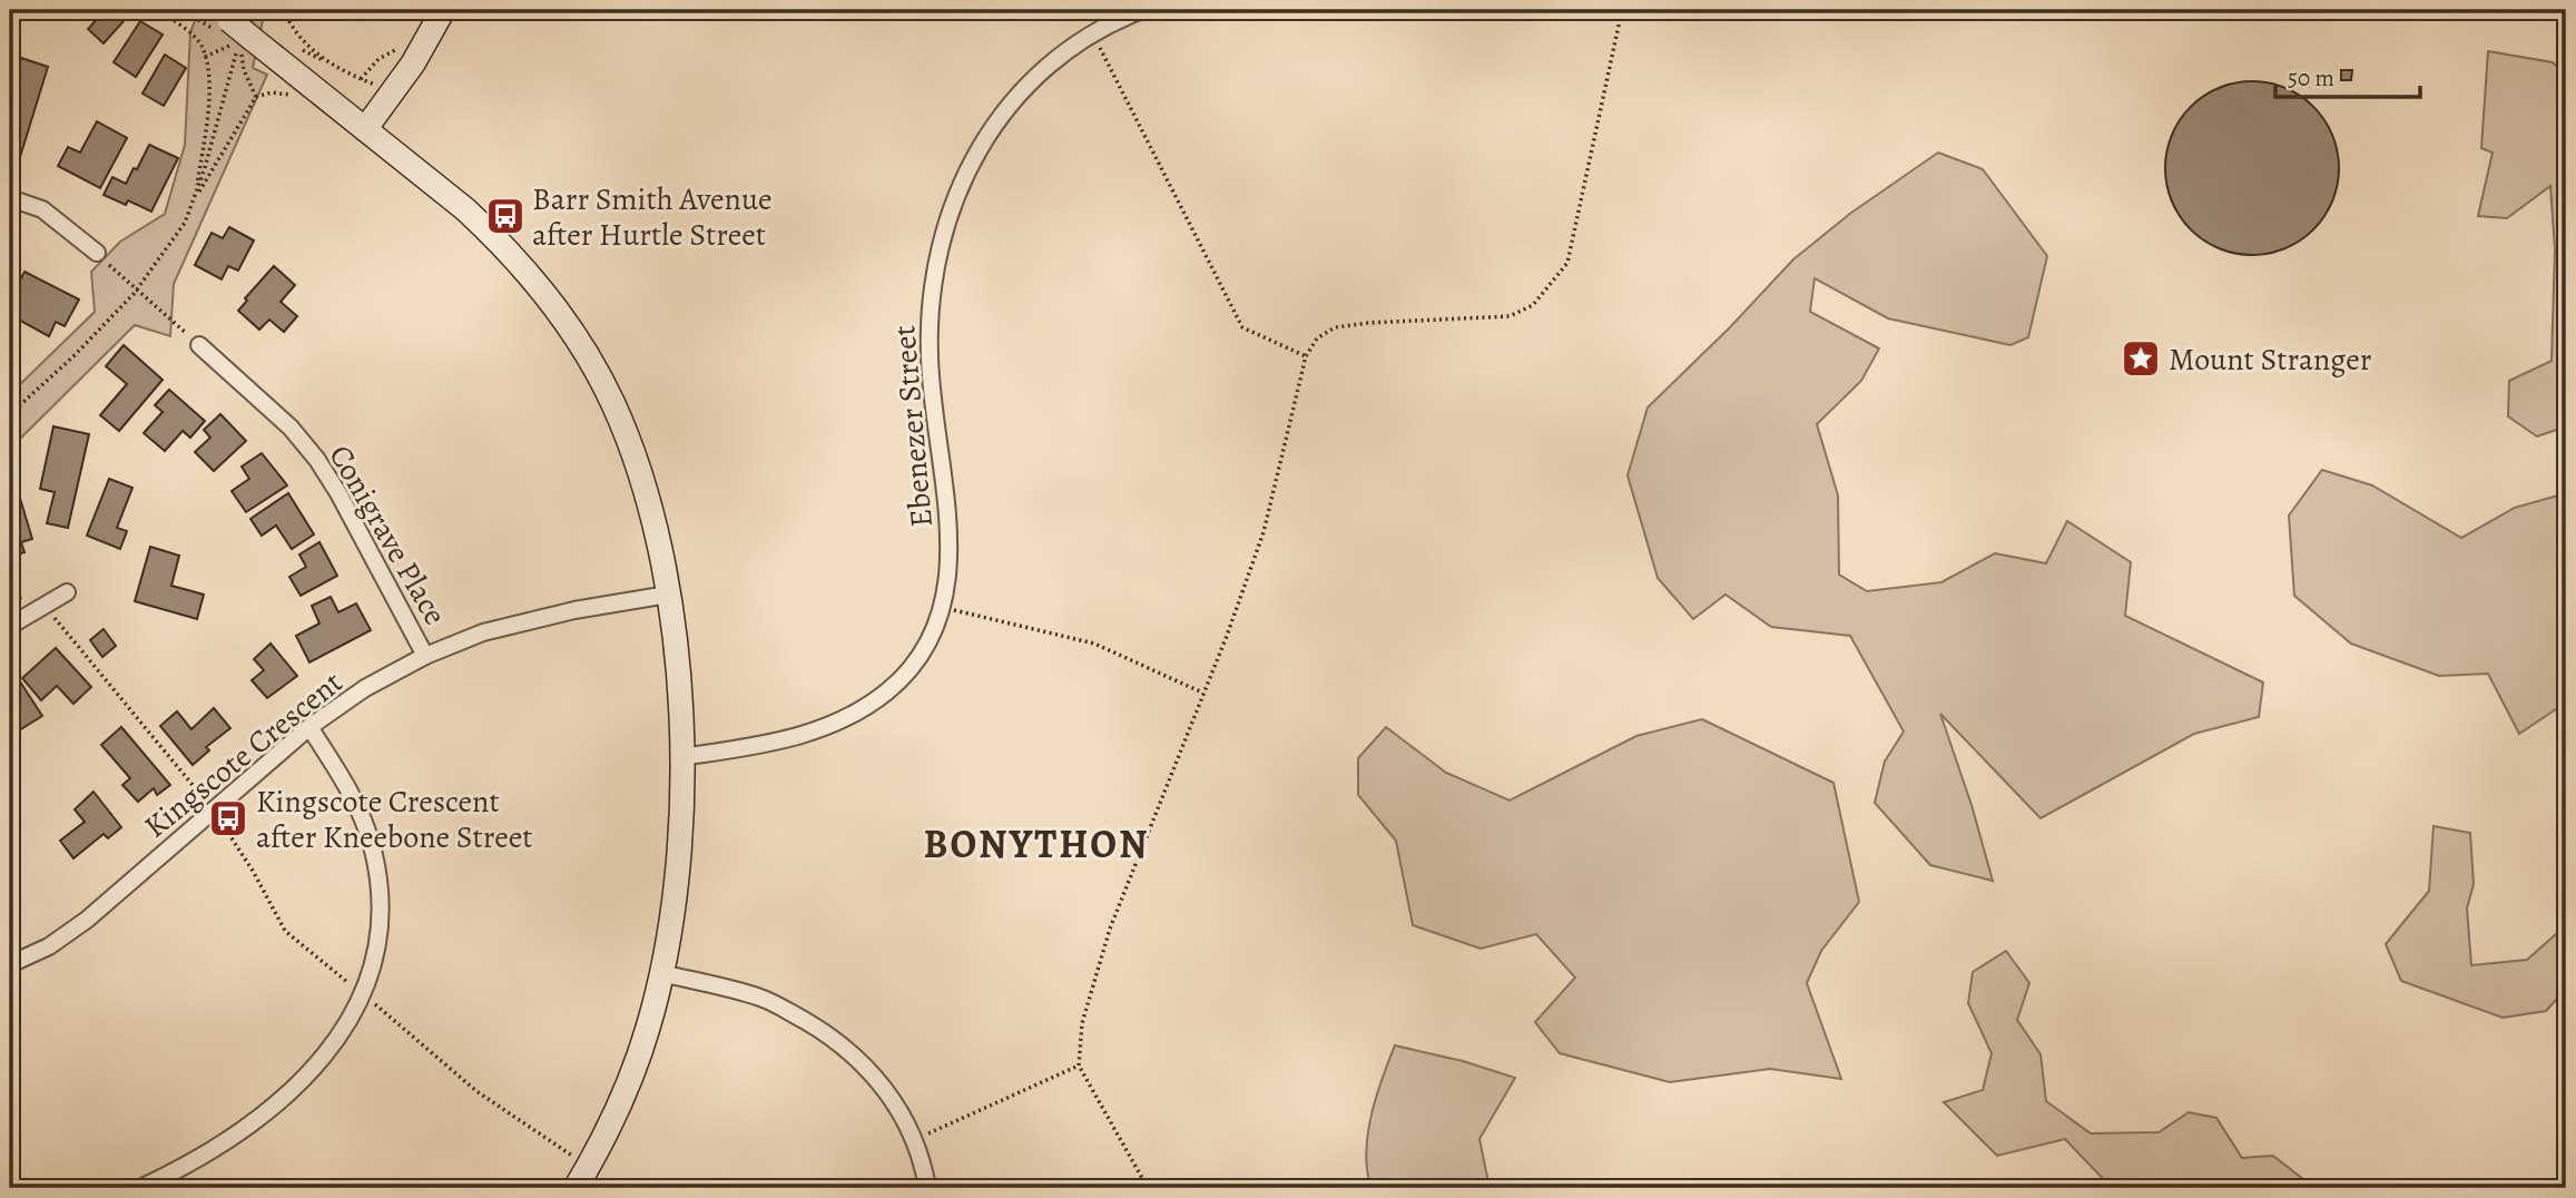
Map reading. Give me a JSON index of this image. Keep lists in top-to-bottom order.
{
  "streets": {
    "street": ["Ebenezer Street", "Conigrave Place", "Kingscote Crescent"]
  },
  "crossings": [
    ["Conigrave Place", "Kingscote Crescent"]
  ],
  "districts": ["BONYTHON"],
  "places": {
    "bus stop": ["Barr Smith Avenue after Hurtle Street", "Kingscote Crescent after Kneebone Street"],
    "place": ["Mount Stranger"]
  },
  "scale_bar": "50 m"
}
